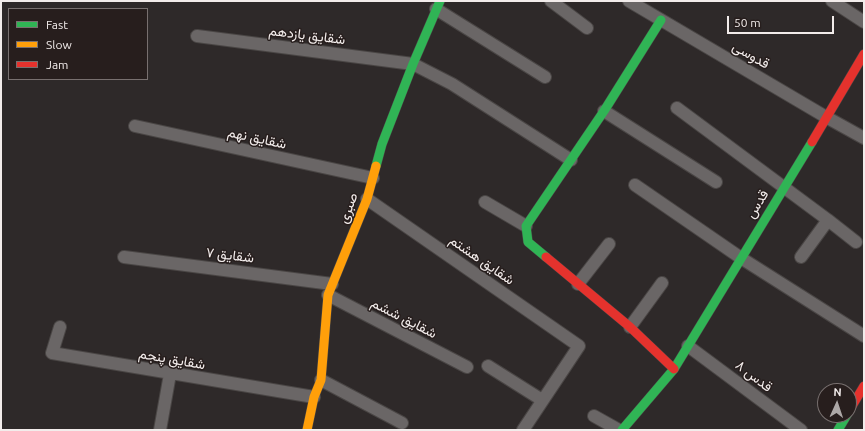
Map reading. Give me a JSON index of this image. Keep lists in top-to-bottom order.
{
  "streets": {
    "street": [
      "شقایق یازدهم",
      "قدوسی",
      "شقایق نهم",
      "قدس",
      "صبری",
      "شقایق ۷",
      "شقایق هشتم",
      "شقایق ششم",
      "شقایق پنجم",
      "قدس ۸"
    ]
  },
  "crossings": [
    ["شقایق یازدهم", "صبری"],
    ["قدوسی", "قدس"],
    ["شقایق نهم", "صبری"],
    ["قدس", "قدس ۸"],
    ["صبری", "شقایق ۷"],
    ["صبری", "شقایق هشتم"],
    ["صبری", "شقایق ششم"],
    ["صبری", "شقایق پنجم"]
  ],
  "legend": ["Fast", "Slow", "Jam"],
  "scale_bar": "50 m",
  "north": "top"
}
